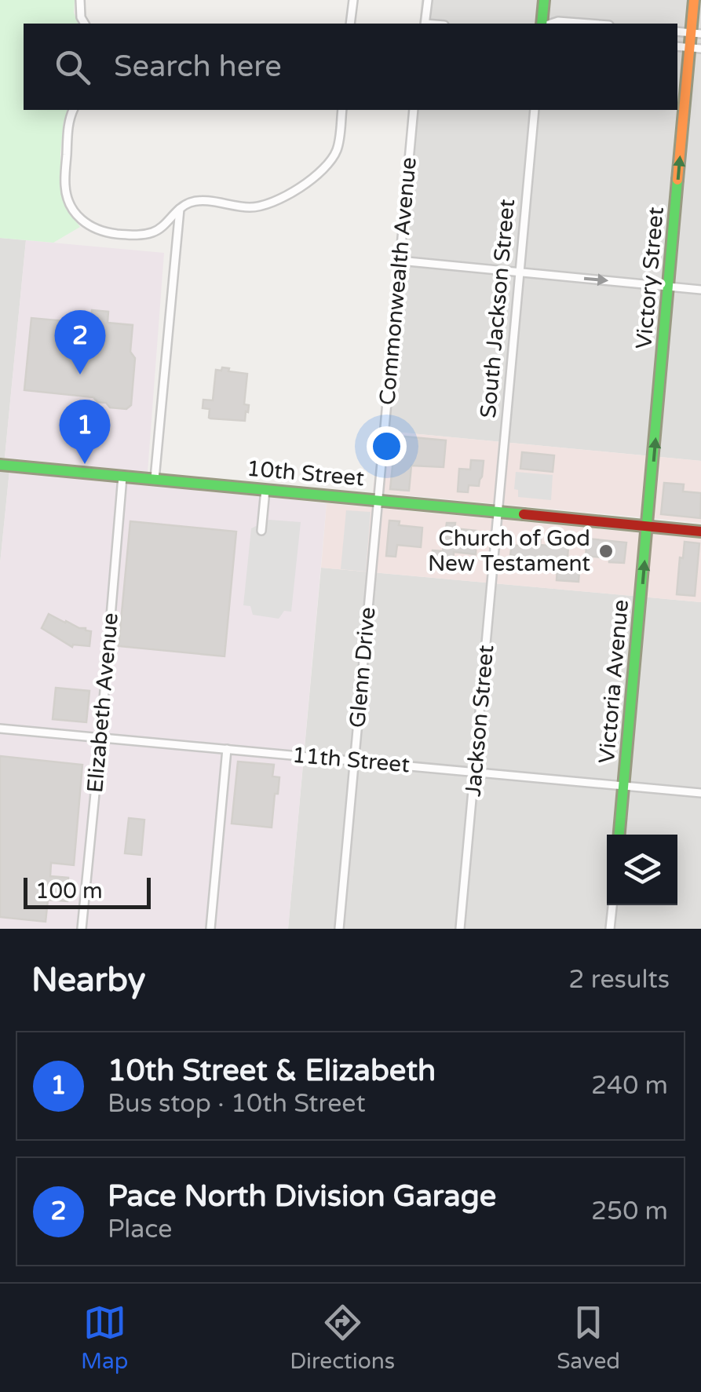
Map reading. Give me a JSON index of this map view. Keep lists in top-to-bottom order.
{
  "streets": {
    "street": [
      "Victory Street",
      "Commonwealth Avenue",
      "South Jackson Street",
      "10th Street",
      "Glenn Drive",
      "Victoria Avenue",
      "Elizabeth Avenue",
      "Jackson Street",
      "11th Street"
    ]
  },
  "crossings": [
    ["Victory Street", "10th Street"],
    ["Victory Street", "Victoria Avenue"],
    ["Commonwealth Avenue", "10th Street"],
    ["Commonwealth Avenue", "Glenn Drive"],
    ["South Jackson Street", "10th Street"],
    ["South Jackson Street", "Jackson Street"],
    ["10th Street", "Glenn Drive"],
    ["10th Street", "Victoria Avenue"],
    ["10th Street", "Elizabeth Avenue"],
    ["10th Street", "Jackson Street"],
    ["Glenn Drive", "11th Street"],
    ["Victoria Avenue", "11th Street"],
    ["Elizabeth Avenue", "11th Street"],
    ["Jackson Street", "11th Street"]
  ],
  "one_way": ["Victory Street", "Victoria Avenue"],
  "places": ["Church of God New Testament"],
  "scale_bar": "100 m",
  "page": {
    "search": "Search here",
    "pins": ["2", "1"],
    "scale": "100 m",
    "heading": ["Nearby", "2 results"],
    "list": [
      {
        "mark": "1",
        "name": "10th Street & Elizabeth",
        "note": "Bus stop · 10th Street",
        "value": "240 m"
      },
      {
        "mark": "2",
        "name": "Pace North Division Garage",
        "note": "Place",
        "value": "250 m"
      }
    ],
    "nav": ["Map", "Directions", "Saved"]
  }
}
